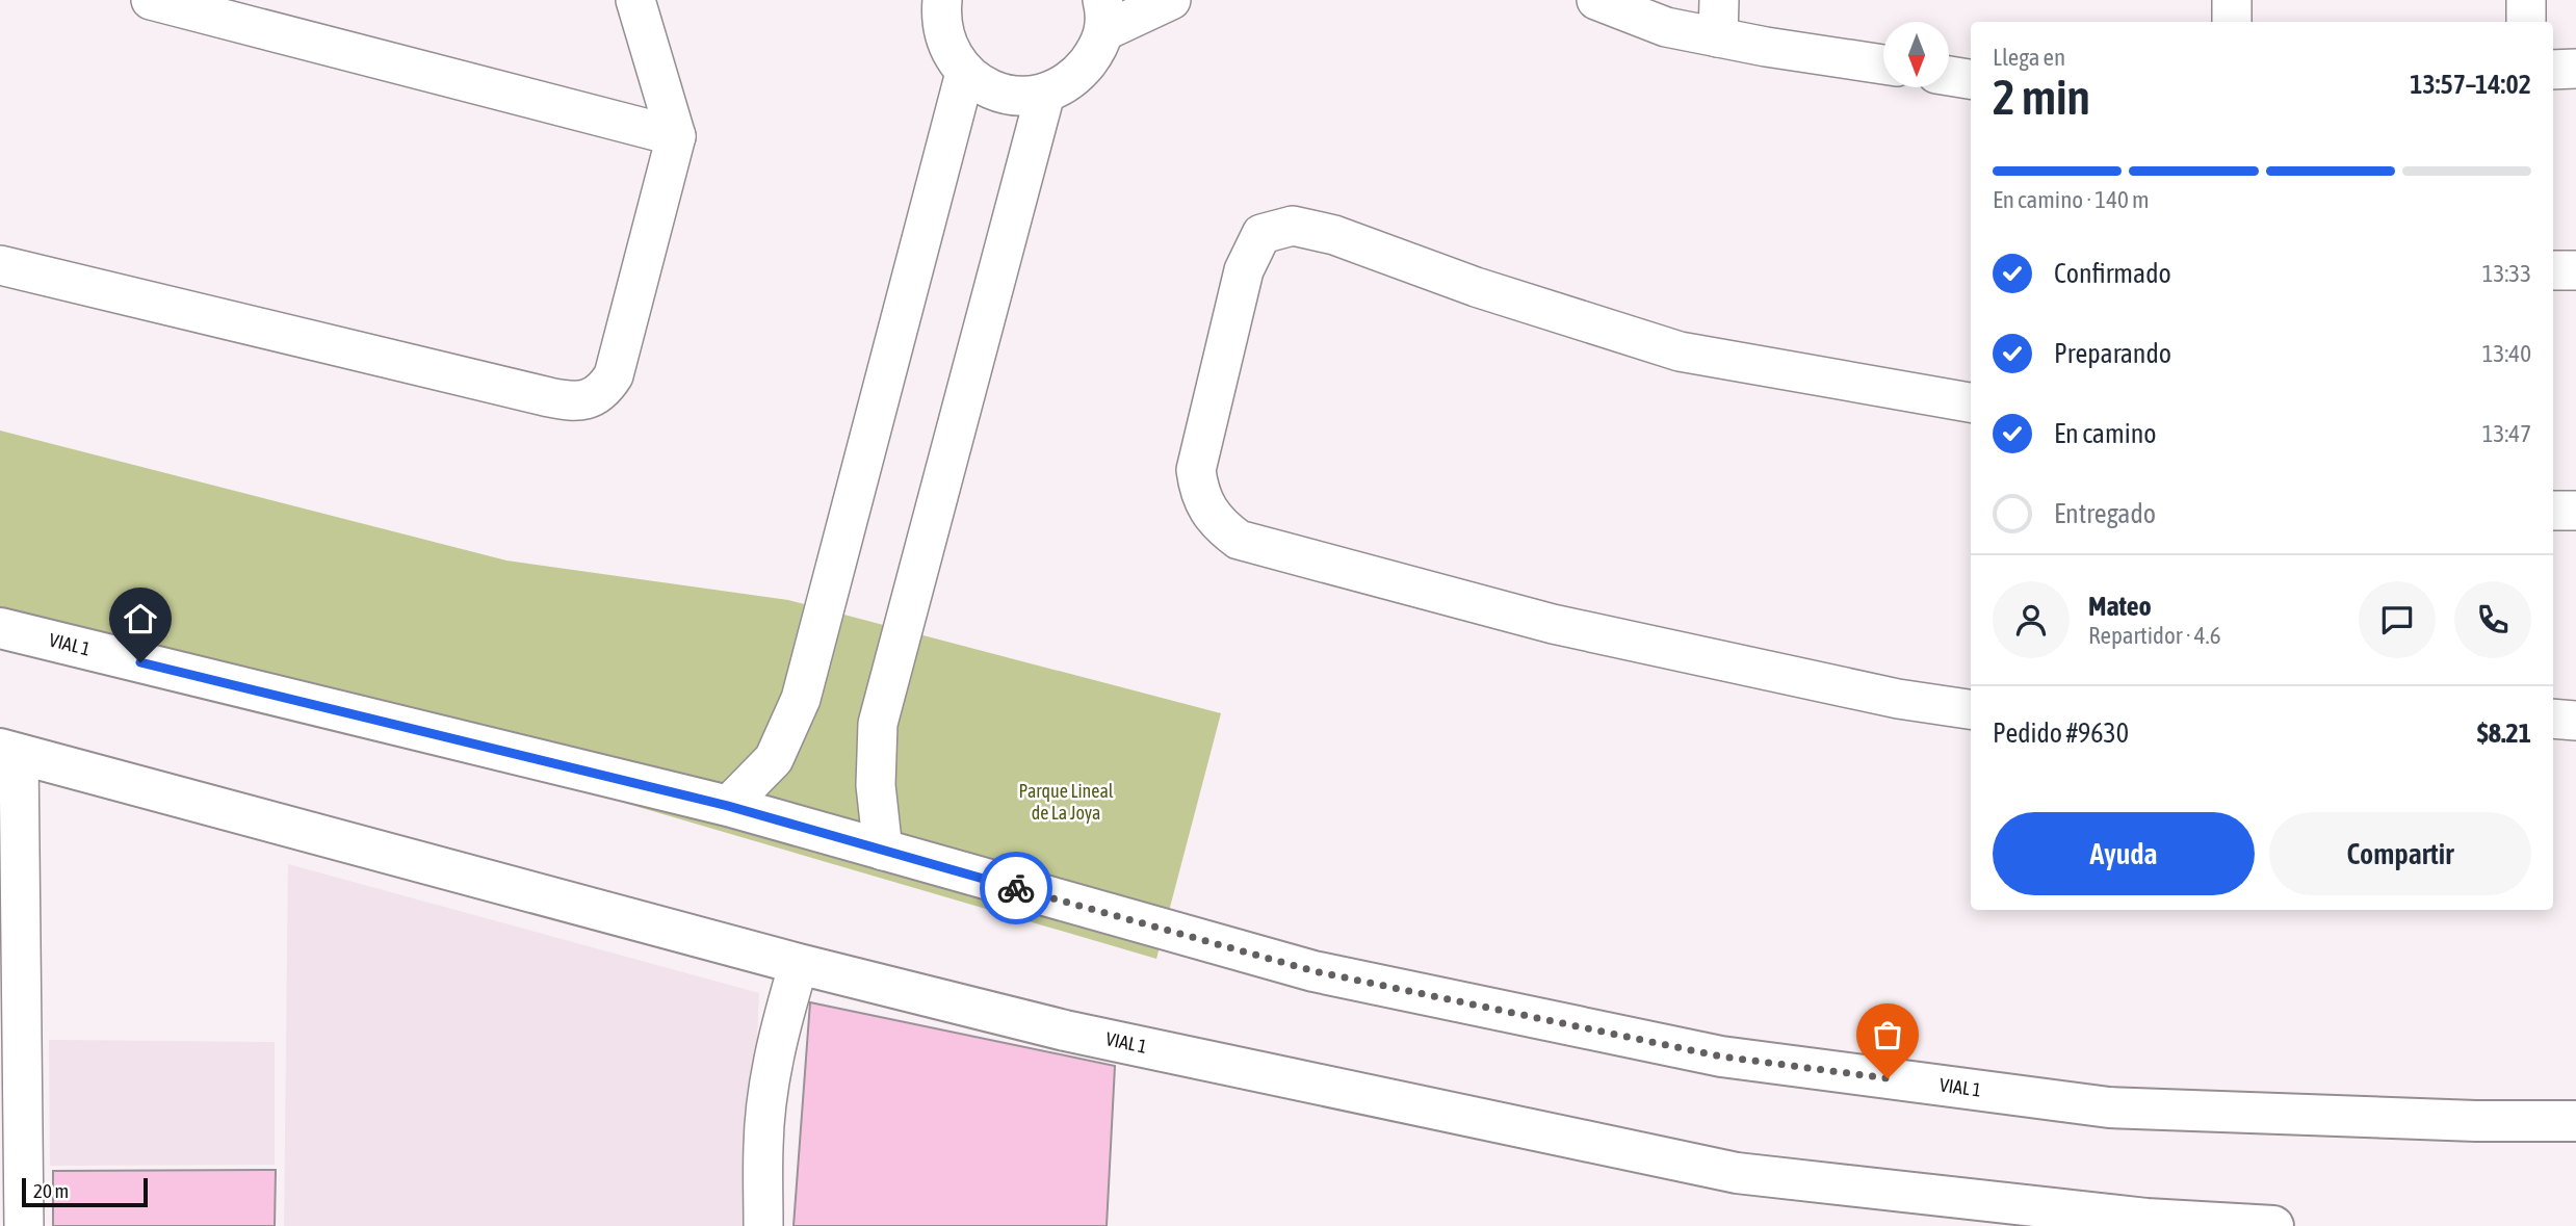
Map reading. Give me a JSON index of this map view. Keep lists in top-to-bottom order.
{
  "streets": {
    "street": ["VIAL 1"]
  },
  "parks": ["Parque Lineal de La Joya"],
  "scale_bar": "20 m",
  "north": "bottom",
  "page": {
    "heading": ["2 min", "Llega en", "13:57–14:02"],
    "panel": [
      "Mateo",
      "Repartidor · 4.6",
      "Pedido #9630",
      "$8.21"
    ],
    "bar": "En camino · 140 m",
    "list": [
      ["Confirmado", "13:33"],
      ["Preparando", "13:40"],
      ["En camino", "13:47"],
      "Entregado"
    ],
    "buttons": ["Ayuda", "Compartir"],
    "scale": "20 m"
  }
}
